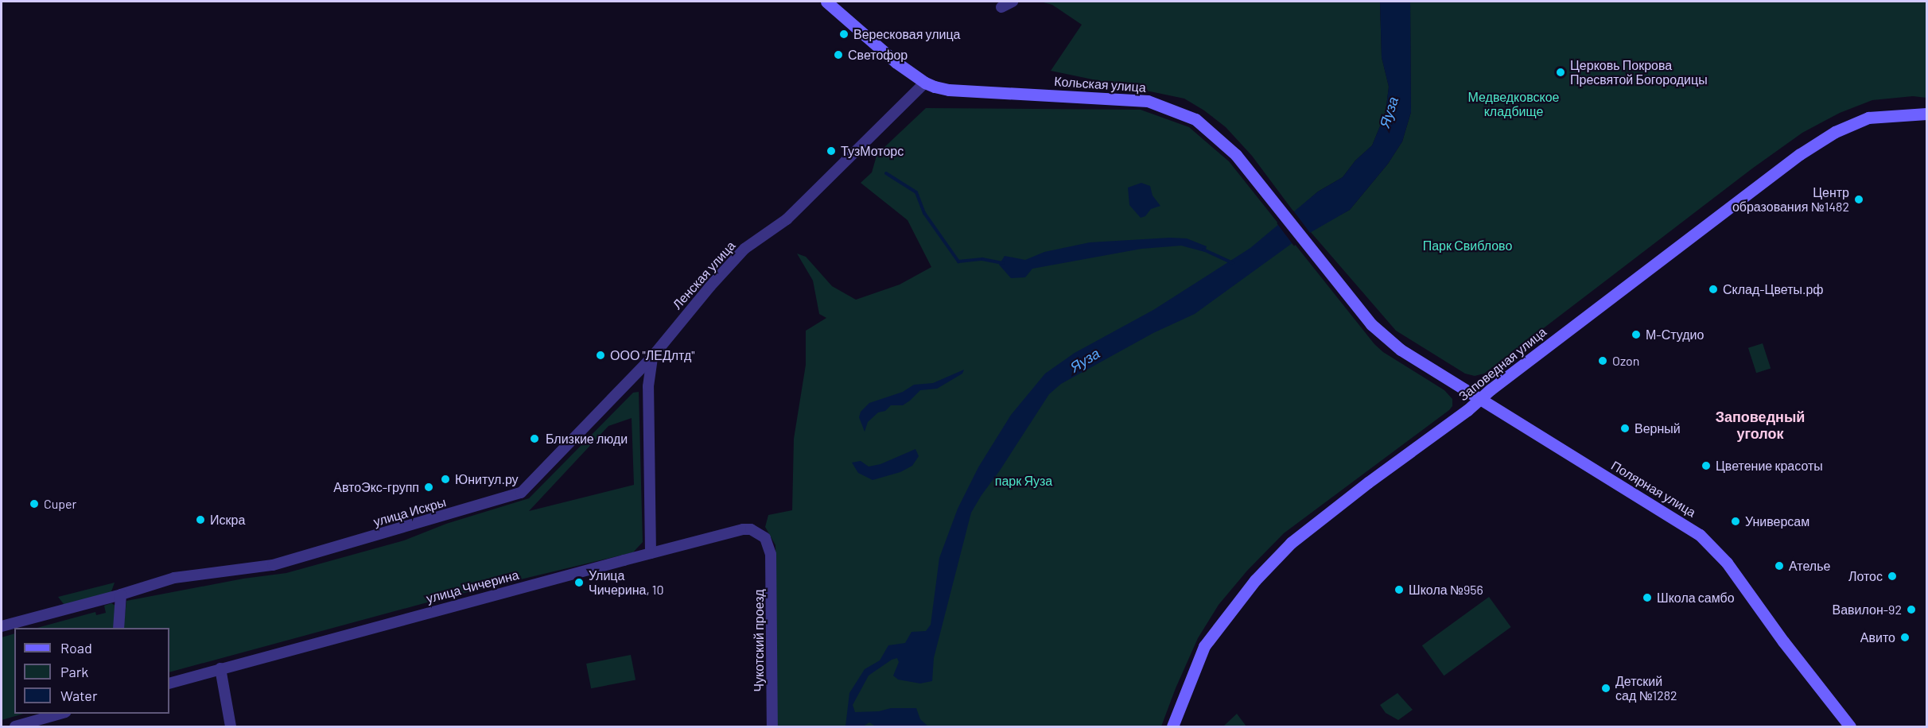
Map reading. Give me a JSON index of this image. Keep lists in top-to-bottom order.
{
  "streets": {
    "main road": ["Кольская улица", "Заповедная улица", "Полярная улица"],
    "street": [
      "Ленская улица",
      "улица Искры",
      "улица Чичерина",
      "Чукотский проезд"
    ]
  },
  "crossings": [
    ["Кольская улица", "Ленская улица"],
    ["Кольская улица", "Полярная улица"],
    ["Ленская улица", "улица Искры"],
    ["Заповедная улица", "Полярная улица"],
    ["улица Чичерина", "Чукотский проезд"]
  ],
  "districts": ["Заповедный уголок"],
  "water": ["Яуза"],
  "parks": ["Медведковское кладбище", "Парк Свиблово", "парк Яуза"],
  "places": [
    "Вересковая улица",
    "Светофор",
    "Церковь Покрова Пресвятой Богородицы",
    "ТузМоторс",
    "Центр образования №1482",
    "Склад-Цветы.рф",
    "М-Студио",
    "ООО \"ЛЕДлтд\"",
    "Ozon",
    "Верный",
    "Близкие люди",
    "Цветение красоты",
    "Юнитул.ру",
    "АвтоЭкс-групп",
    "Cuper",
    "Искра",
    "Универсам",
    "Ателье",
    "Лотос",
    "Улица Чичерина, 10",
    "Школа №956",
    "Школа самбо",
    "Вавилон-92",
    "Авито",
    "Детский сад №1282"
  ],
  "legend": ["Road", "Park", "Water"]
}
